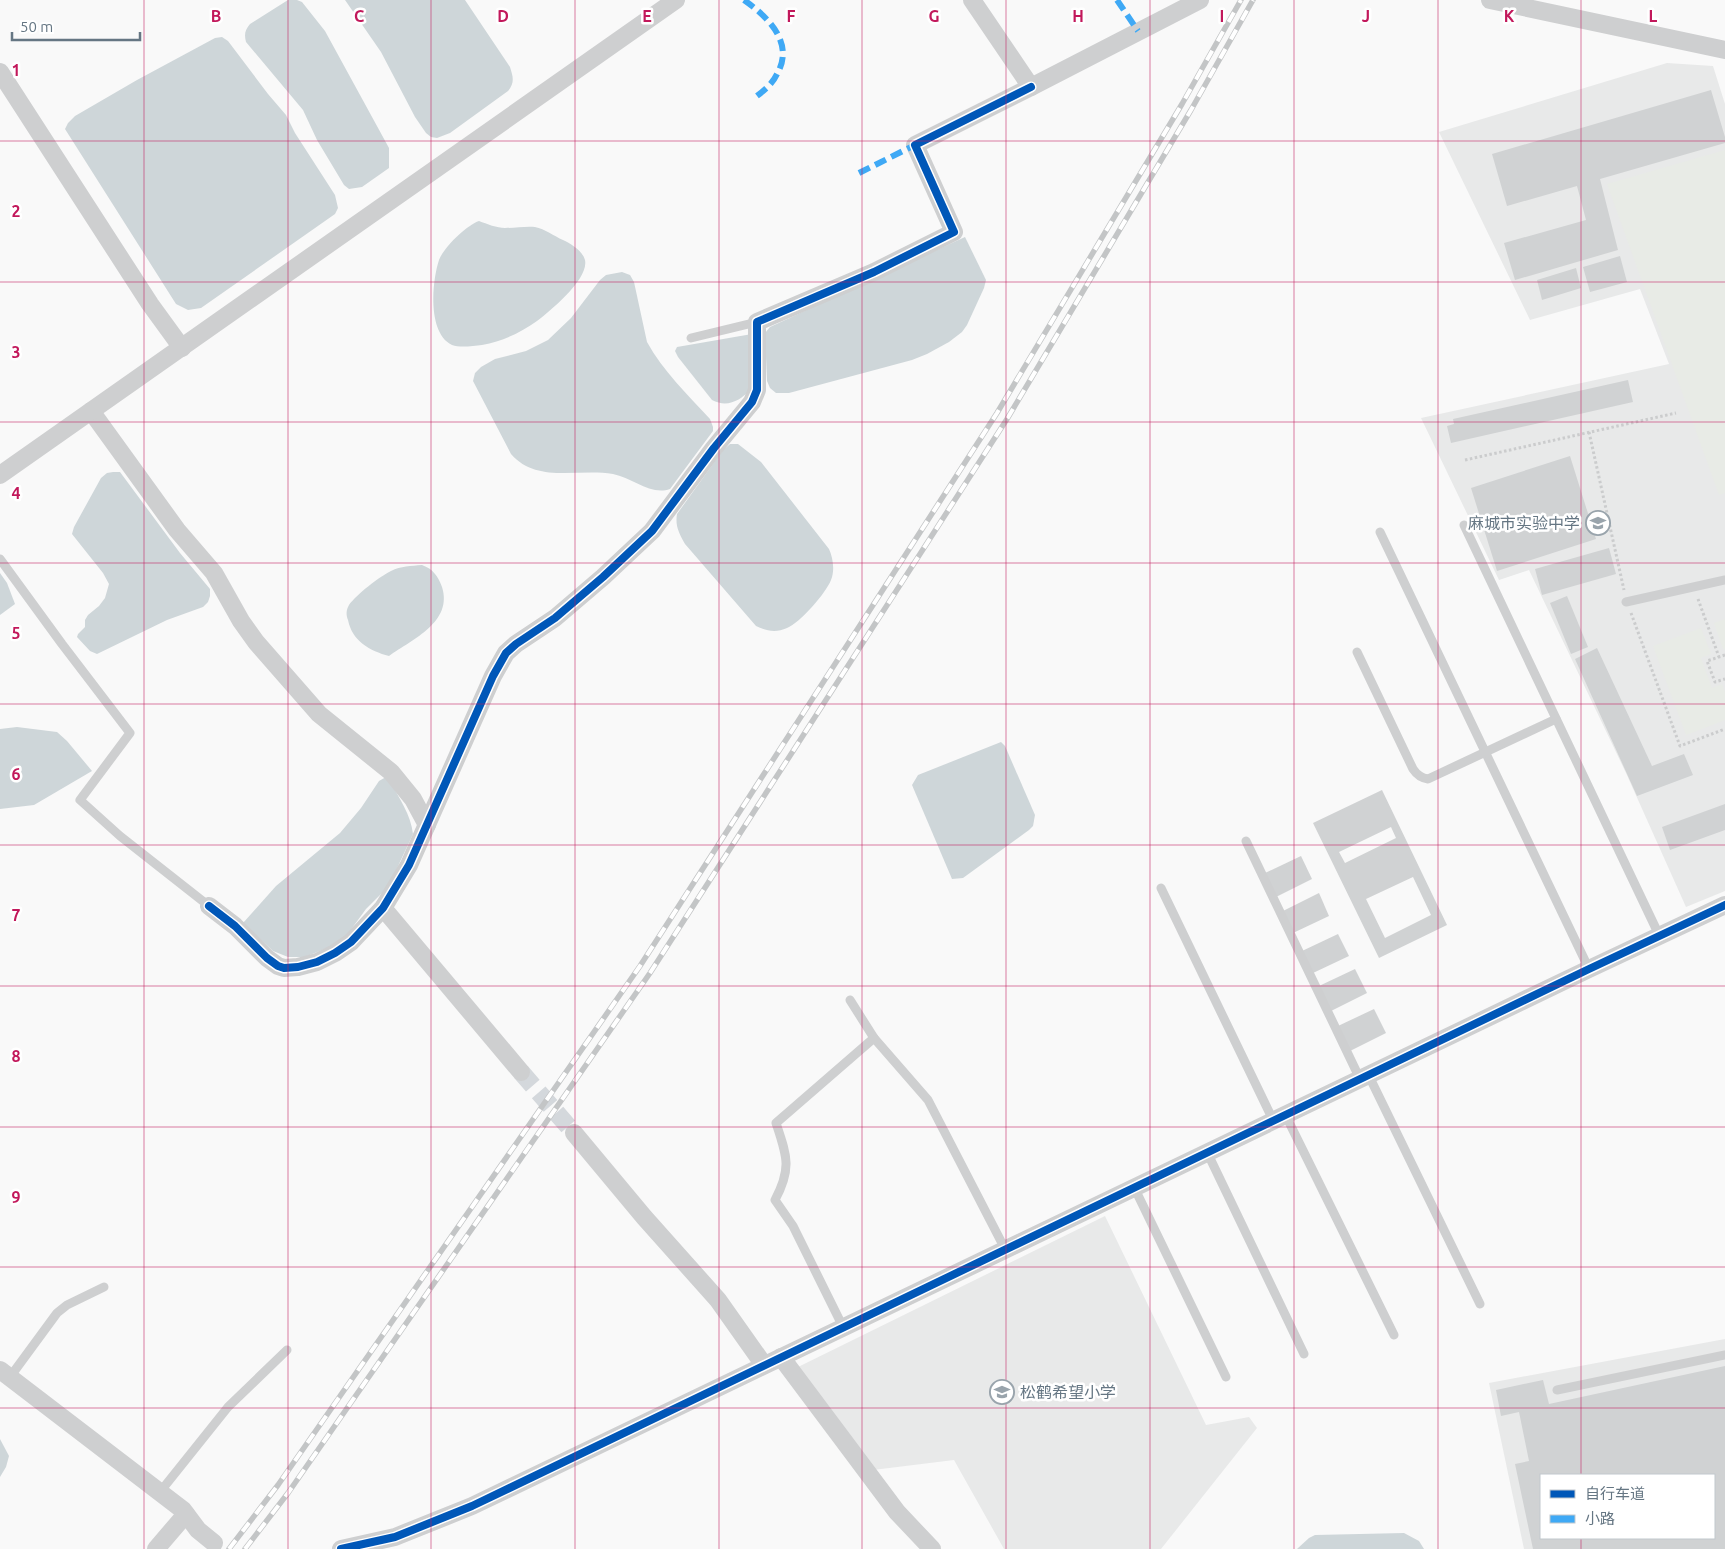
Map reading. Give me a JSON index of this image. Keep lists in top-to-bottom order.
{
  "places": {
    "school or university": ["麻城市实验中学", "松鹤希望小学"]
  },
  "legend": ["自行车道", "小路"],
  "scale_bar": "50 m",
  "grid": {
    "columns": [
      "B",
      "C",
      "D",
      "E",
      "F",
      "G",
      "H",
      "I",
      "J",
      "K",
      "L"
    ],
    "rows": [
      "1",
      "2",
      "3",
      "4",
      "5",
      "6",
      "7",
      "8",
      "9"
    ]
  }
}
